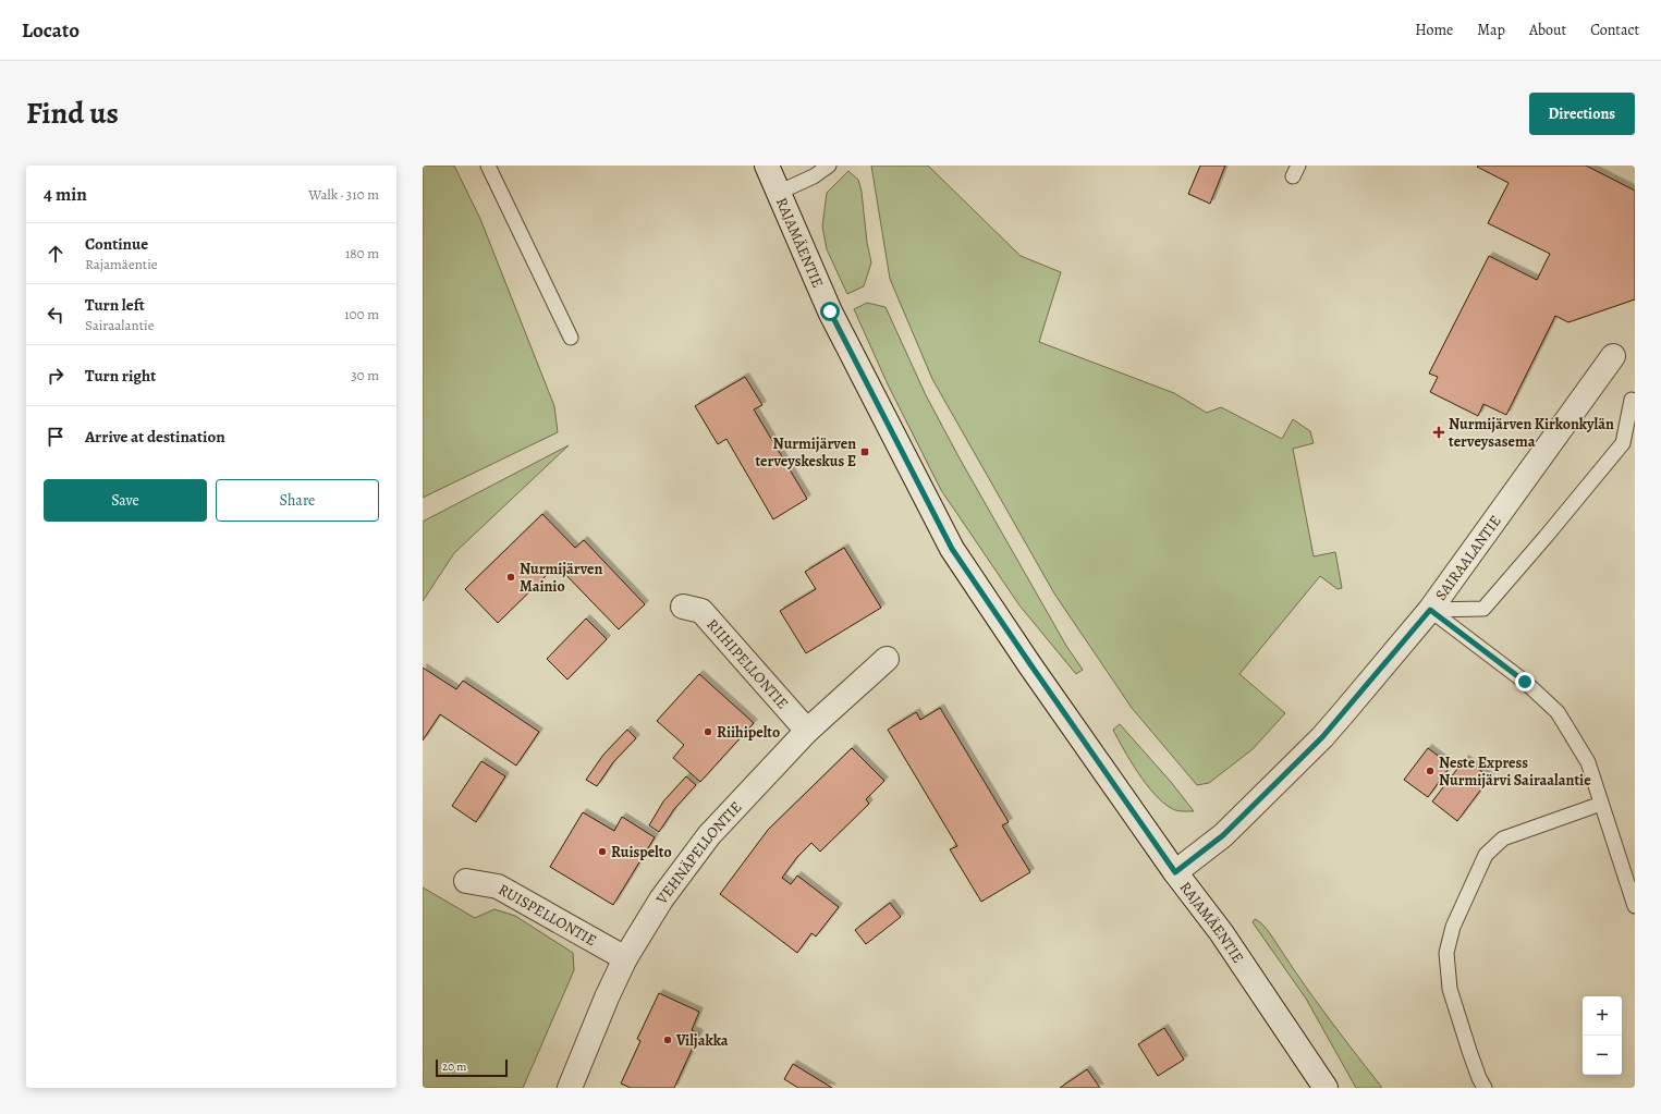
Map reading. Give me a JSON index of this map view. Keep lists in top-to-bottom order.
{
  "streets": {
    "street": [
      "RAJAMÄENTIE",
      "SAIRAALANTIE",
      "RIIHIPELLONTIE",
      "VEHNÄPELLONTIE",
      "RUISPELLONTIE"
    ]
  },
  "crossings": [
    ["RAJAMÄENTIE", "SAIRAALANTIE"],
    ["RIIHIPELLONTIE", "VEHNÄPELLONTIE"],
    ["VEHNÄPELLONTIE", "RUISPELLONTIE"]
  ],
  "places": {
    "health": ["Nurmijärven Kirkonkylän terveysasema"],
    "transit": ["Nurmijärven terveyskeskus E"],
    "other": [
      "Nurmijärven Mainio",
      "Riihipelto",
      "Neste Express Nurmijärvi Sairaalantie",
      "Ruispelto",
      "Viljakka"
    ]
  },
  "scale_bar": "20 m",
  "page": {
    "header": "Locato",
    "nav": [
      "Home",
      "Map",
      "About",
      "Contact"
    ],
    "title": "Find us",
    "buttons": [
      "Directions",
      ["Save", "Share"]
    ],
    "heading": ["4 min", "Walk · 310 m"],
    "list": [
      ["Continue", "Rajamäentie", "180 m"],
      ["Turn left", "Sairaalantie", "100 m"],
      ["Turn right", "30 m"],
      "Arrive at destination"
    ],
    "map_buttons": ["+", "−"],
    "scale": "20 m"
  }
}
